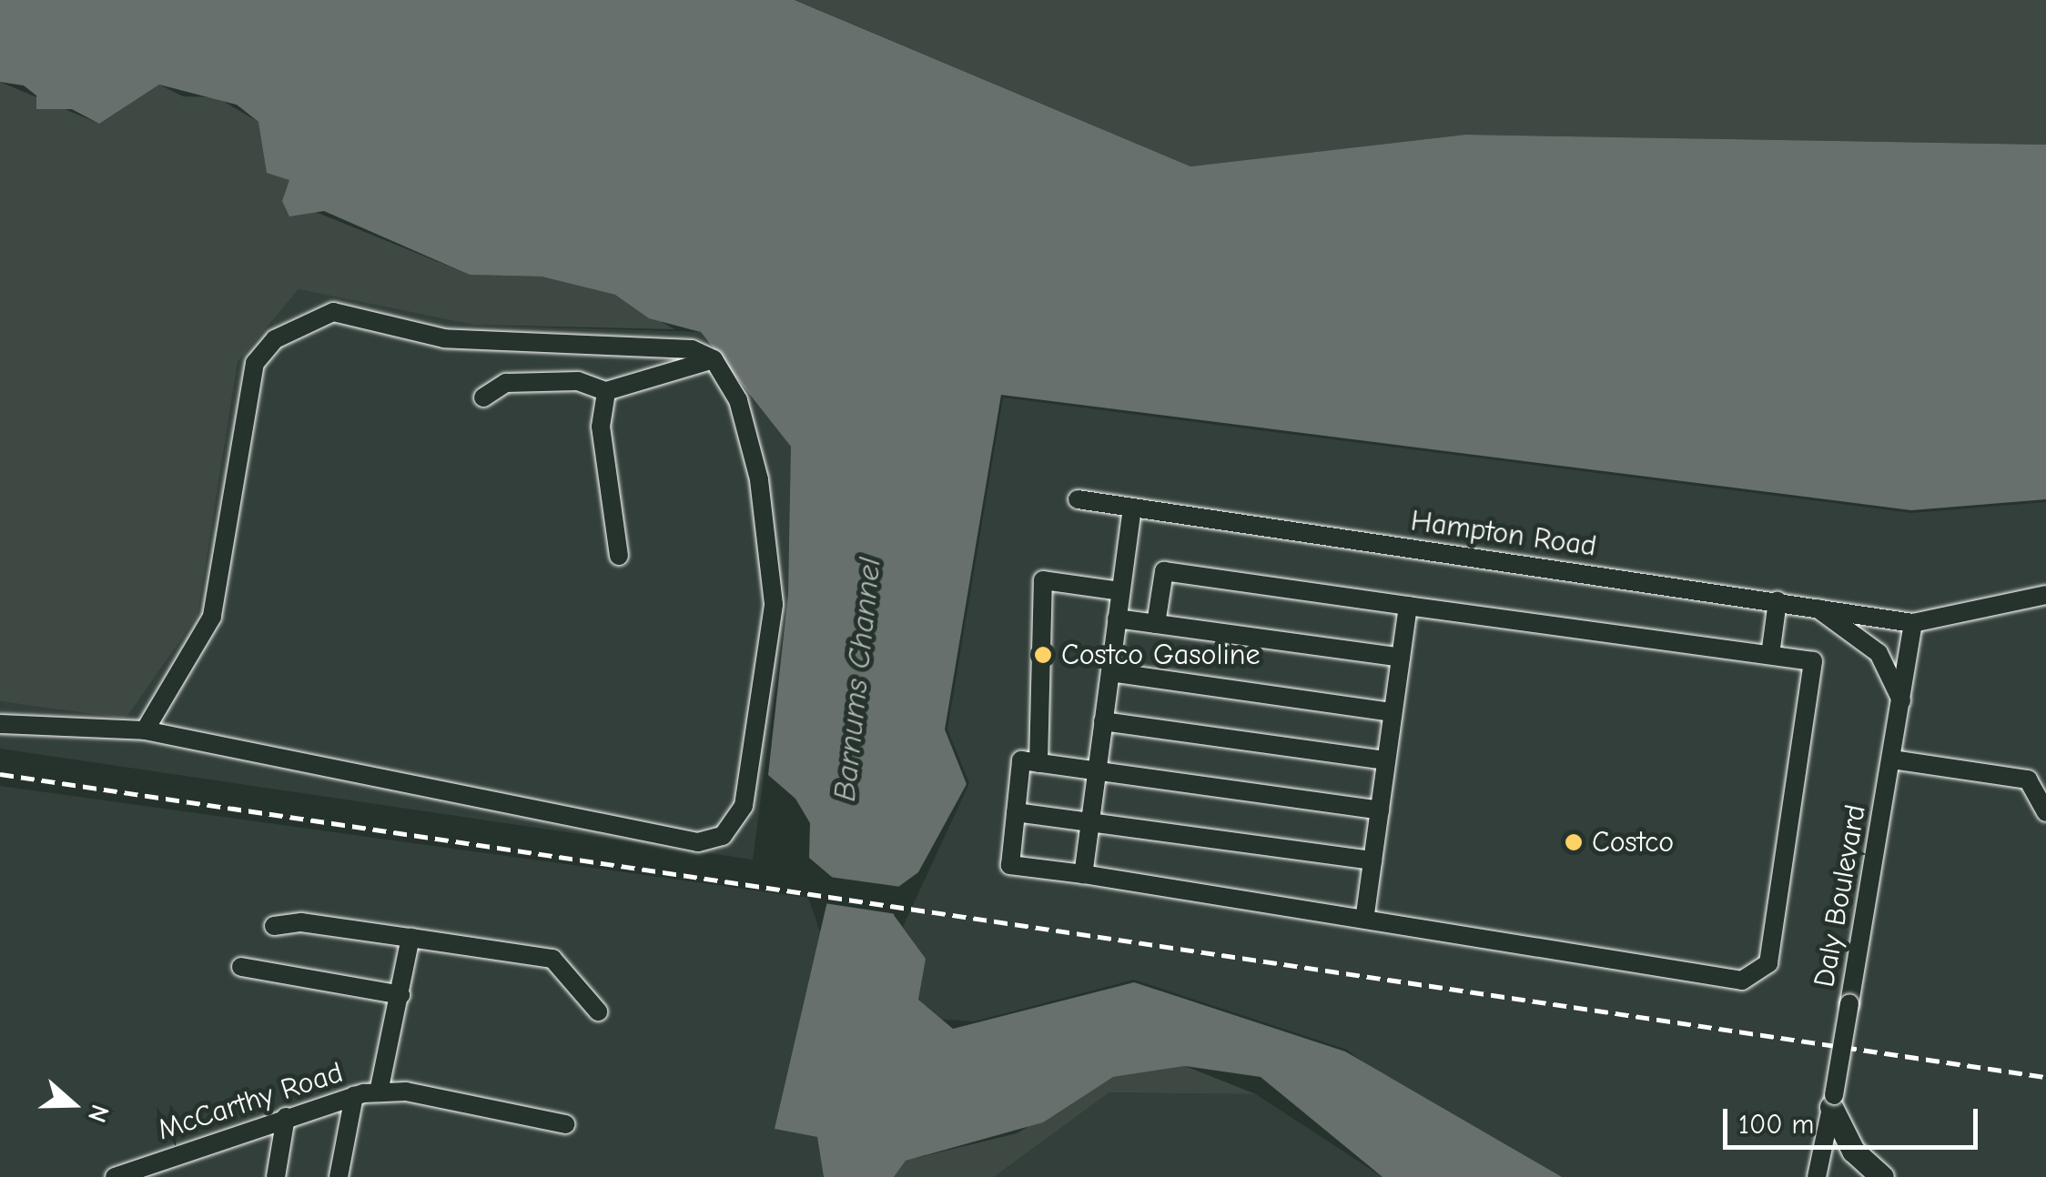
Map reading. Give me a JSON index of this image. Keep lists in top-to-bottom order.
{
  "streets": {
    "street": ["Hampton Road", "Daly Boulevard", "McCarthy Road"]
  },
  "crossings": [
    ["Hampton Road", "Daly Boulevard"]
  ],
  "water": ["Barnums Channel"],
  "places": ["Costco Gasoline", "Costco"],
  "scale_bar": "100 m",
  "north": "right"
}
